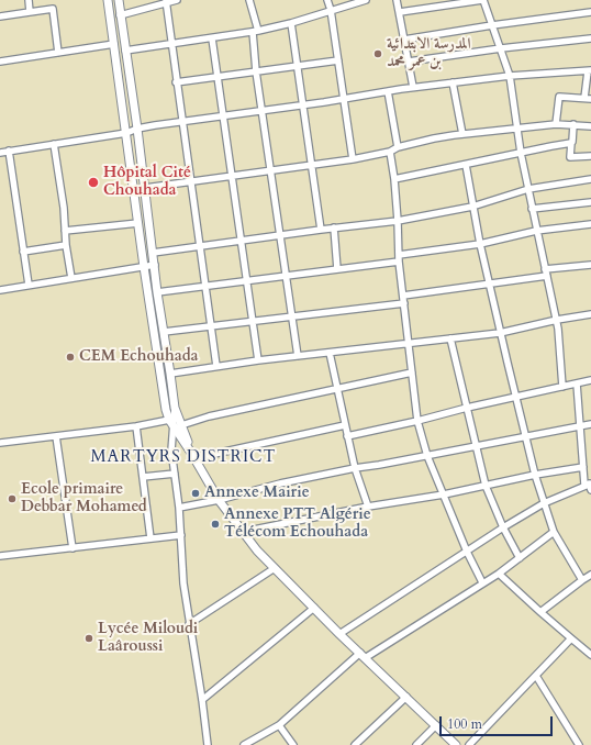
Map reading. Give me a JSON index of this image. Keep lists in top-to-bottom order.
{
  "districts": ["MARTYRS DISTRICT"],
  "places": [
    "المدرسة الابتدائية بن عمر محمد",
    "Hôpital Cité Chouhada",
    "CEM Echouhada",
    "Annexe Mairie",
    "Ecole primaire Debbar Mohamed",
    "Annexe PTT Algérie Télécom Echouhada",
    "Lycée Miloudi Laâroussi"
  ],
  "scale_bar": "100 m"
}
